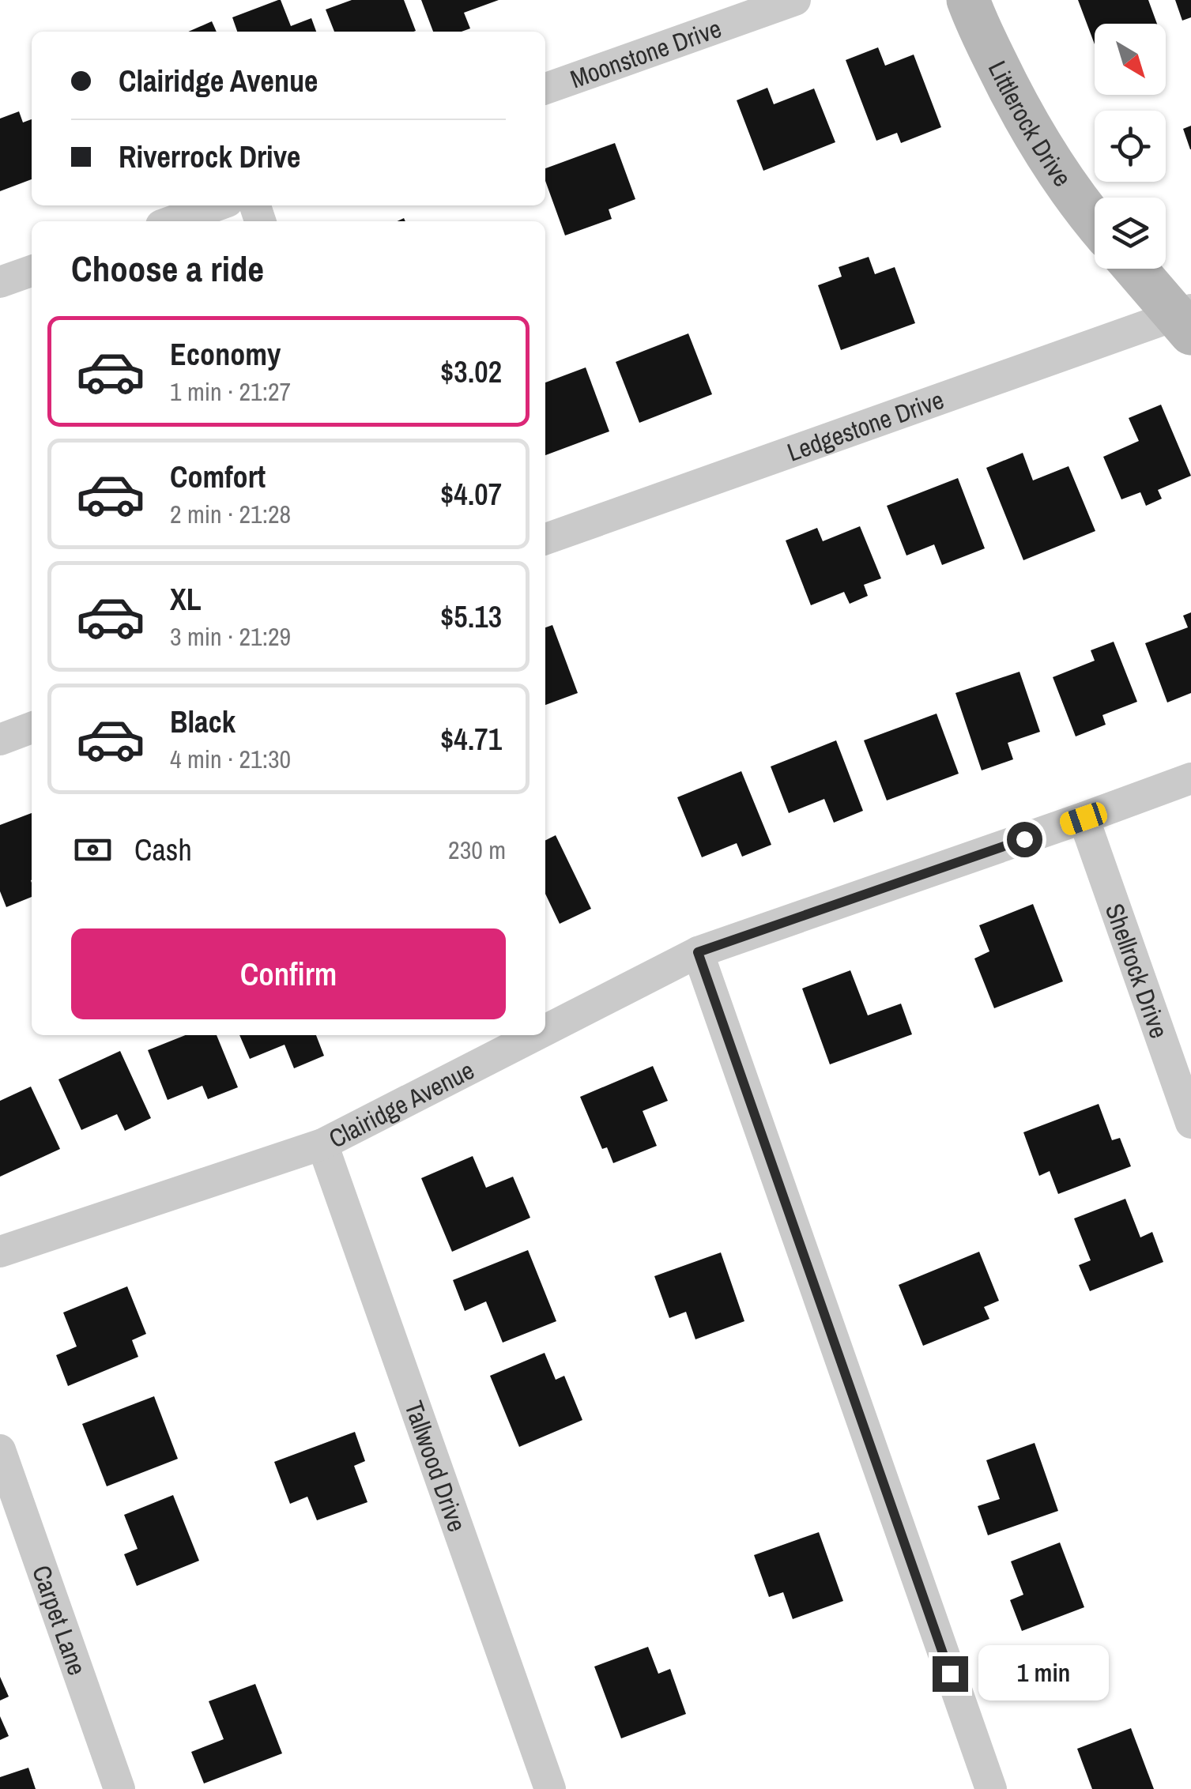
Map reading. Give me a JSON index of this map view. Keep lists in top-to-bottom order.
{
  "streets": {
    "street": [
      "Moonstone Drive",
      "Littlerock Drive",
      "Ledgestone Drive",
      "Shellrock Drive",
      "Clairidge Avenue",
      "Tallwood Drive",
      "Carpet Lane"
    ]
  },
  "crossings": [
    ["Shellrock Drive", "Clairidge Avenue"],
    ["Clairidge Avenue", "Tallwood Drive"]
  ],
  "north": "bottom right",
  "page": {
    "banner": ["Clairidge Avenue", "Riverrock Drive"],
    "heading": "Choose a ride",
    "list": [
      {
        "name": "Economy",
        "note": "1 min · 21:27",
        "value": "$3.02"
      },
      {
        "name": "Comfort",
        "note": "2 min · 21:28",
        "value": "$4.07"
      },
      {
        "name": "XL",
        "note": "3 min · 21:29",
        "value": "$5.13"
      },
      {
        "name": "Black",
        "note": "4 min · 21:30",
        "value": "$4.71"
      }
    ],
    "pay": ["Cash", "230 m"],
    "buttons": "Confirm",
    "bubble": "1 min"
  }
}
